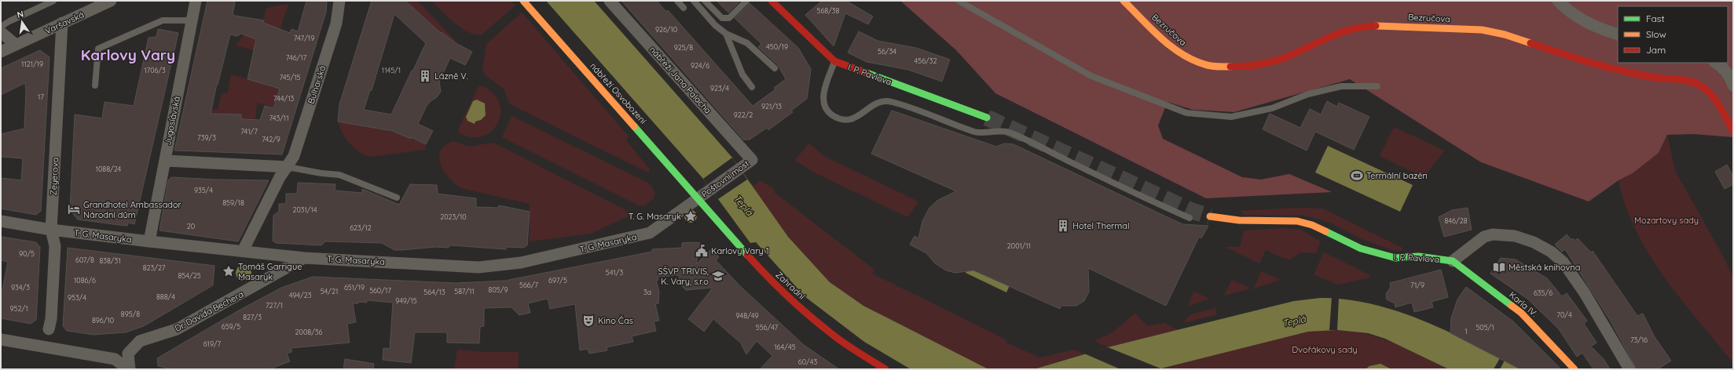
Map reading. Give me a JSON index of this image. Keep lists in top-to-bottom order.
{
  "streets": {
    "street": [
      "Bezručova",
      "Varšavská",
      "I. P. Pavlova",
      "nábřeží Jana Palacha",
      "Bulharská",
      "nábřeží Osvobození",
      "Jugoslávská",
      "Zeyerova",
      "Poštovní most",
      "T. G. Masaryka",
      "Zahradní",
      "Karla IV.",
      "Dr. Davida Bechera"
    ]
  },
  "crossings": [
    ["Varšavská", "Zeyerova"],
    ["I. P. Pavlova", "Karla IV."],
    ["nábřeží Jana Palacha", "Poštovní most"],
    ["Bulharská", "T. G. Masaryka"],
    ["nábřeží Osvobození", "Poštovní most"],
    ["nábřeží Osvobození", "T. G. Masaryka"],
    ["nábřeží Osvobození", "Zahradní"],
    ["Jugoslávská", "T. G. Masaryka"],
    ["Zeyerova", "T. G. Masaryka"],
    ["Poštovní most", "T. G. Masaryka"],
    ["Poštovní most", "Zahradní"],
    ["T. G. Masaryka", "Zahradní"],
    ["T. G. Masaryka", "Dr. Davida Bechera"]
  ],
  "districts": ["Karlovy Vary"],
  "water": ["Teplá"],
  "parks": ["Mozartovy sady", "Dvořákovy sady"],
  "places": {
    "building": ["Lázně V.", "Hotel Thermal"],
    "sports": ["Termální bazén"],
    "hotel": ["Grandhotel Ambassador Národní dům"],
    "place": ["T. G. Masaryk", "Tomáš Garrigue Masaryk"],
    "public building": ["Karlovy Vary 1"],
    "library": ["Městská knihovna"],
    "school or university": ["SŠVP TRIVIS, K. Vary, s.r.o"],
    "theatre": ["Kino Čas"]
  },
  "house_numbers": [
    "568/38",
    "926/10",
    "747/19",
    "450/19",
    "925/8",
    "56/34",
    "746/17",
    "456/32",
    "1121/19",
    "924/6",
    "1706/3",
    "1145/1",
    "745/15",
    "923/4",
    "17",
    "744/13",
    "921/13",
    "922/2",
    "743/11",
    "741/7",
    "739/3",
    "742/9",
    "1088/24",
    "935/4",
    "859/18",
    "2031/14",
    "2023/10",
    "846/28",
    "20",
    "623/12",
    "2001/11",
    "90/5",
    "607/8",
    "838/31",
    "823/27",
    "541/3",
    "854/25",
    "1086/6",
    "697/5",
    "566/7",
    "71/9",
    "934/3",
    "651/19",
    "805/9",
    "560/17",
    "54/21",
    "587/11",
    "564/13",
    "3a",
    "635/6",
    "494/23",
    "888/4",
    "953/4",
    "949/15",
    "727/1",
    "952/1",
    "895/8",
    "70/4",
    "948/49",
    "827/3",
    "896/10",
    "659/5",
    "556/47",
    "505/1",
    "1",
    "2008/36",
    "73/16",
    "619/7",
    "164/45",
    "60/43"
  ],
  "legend": ["Fast", "Slow", "Jam"],
  "north": "top"
}
